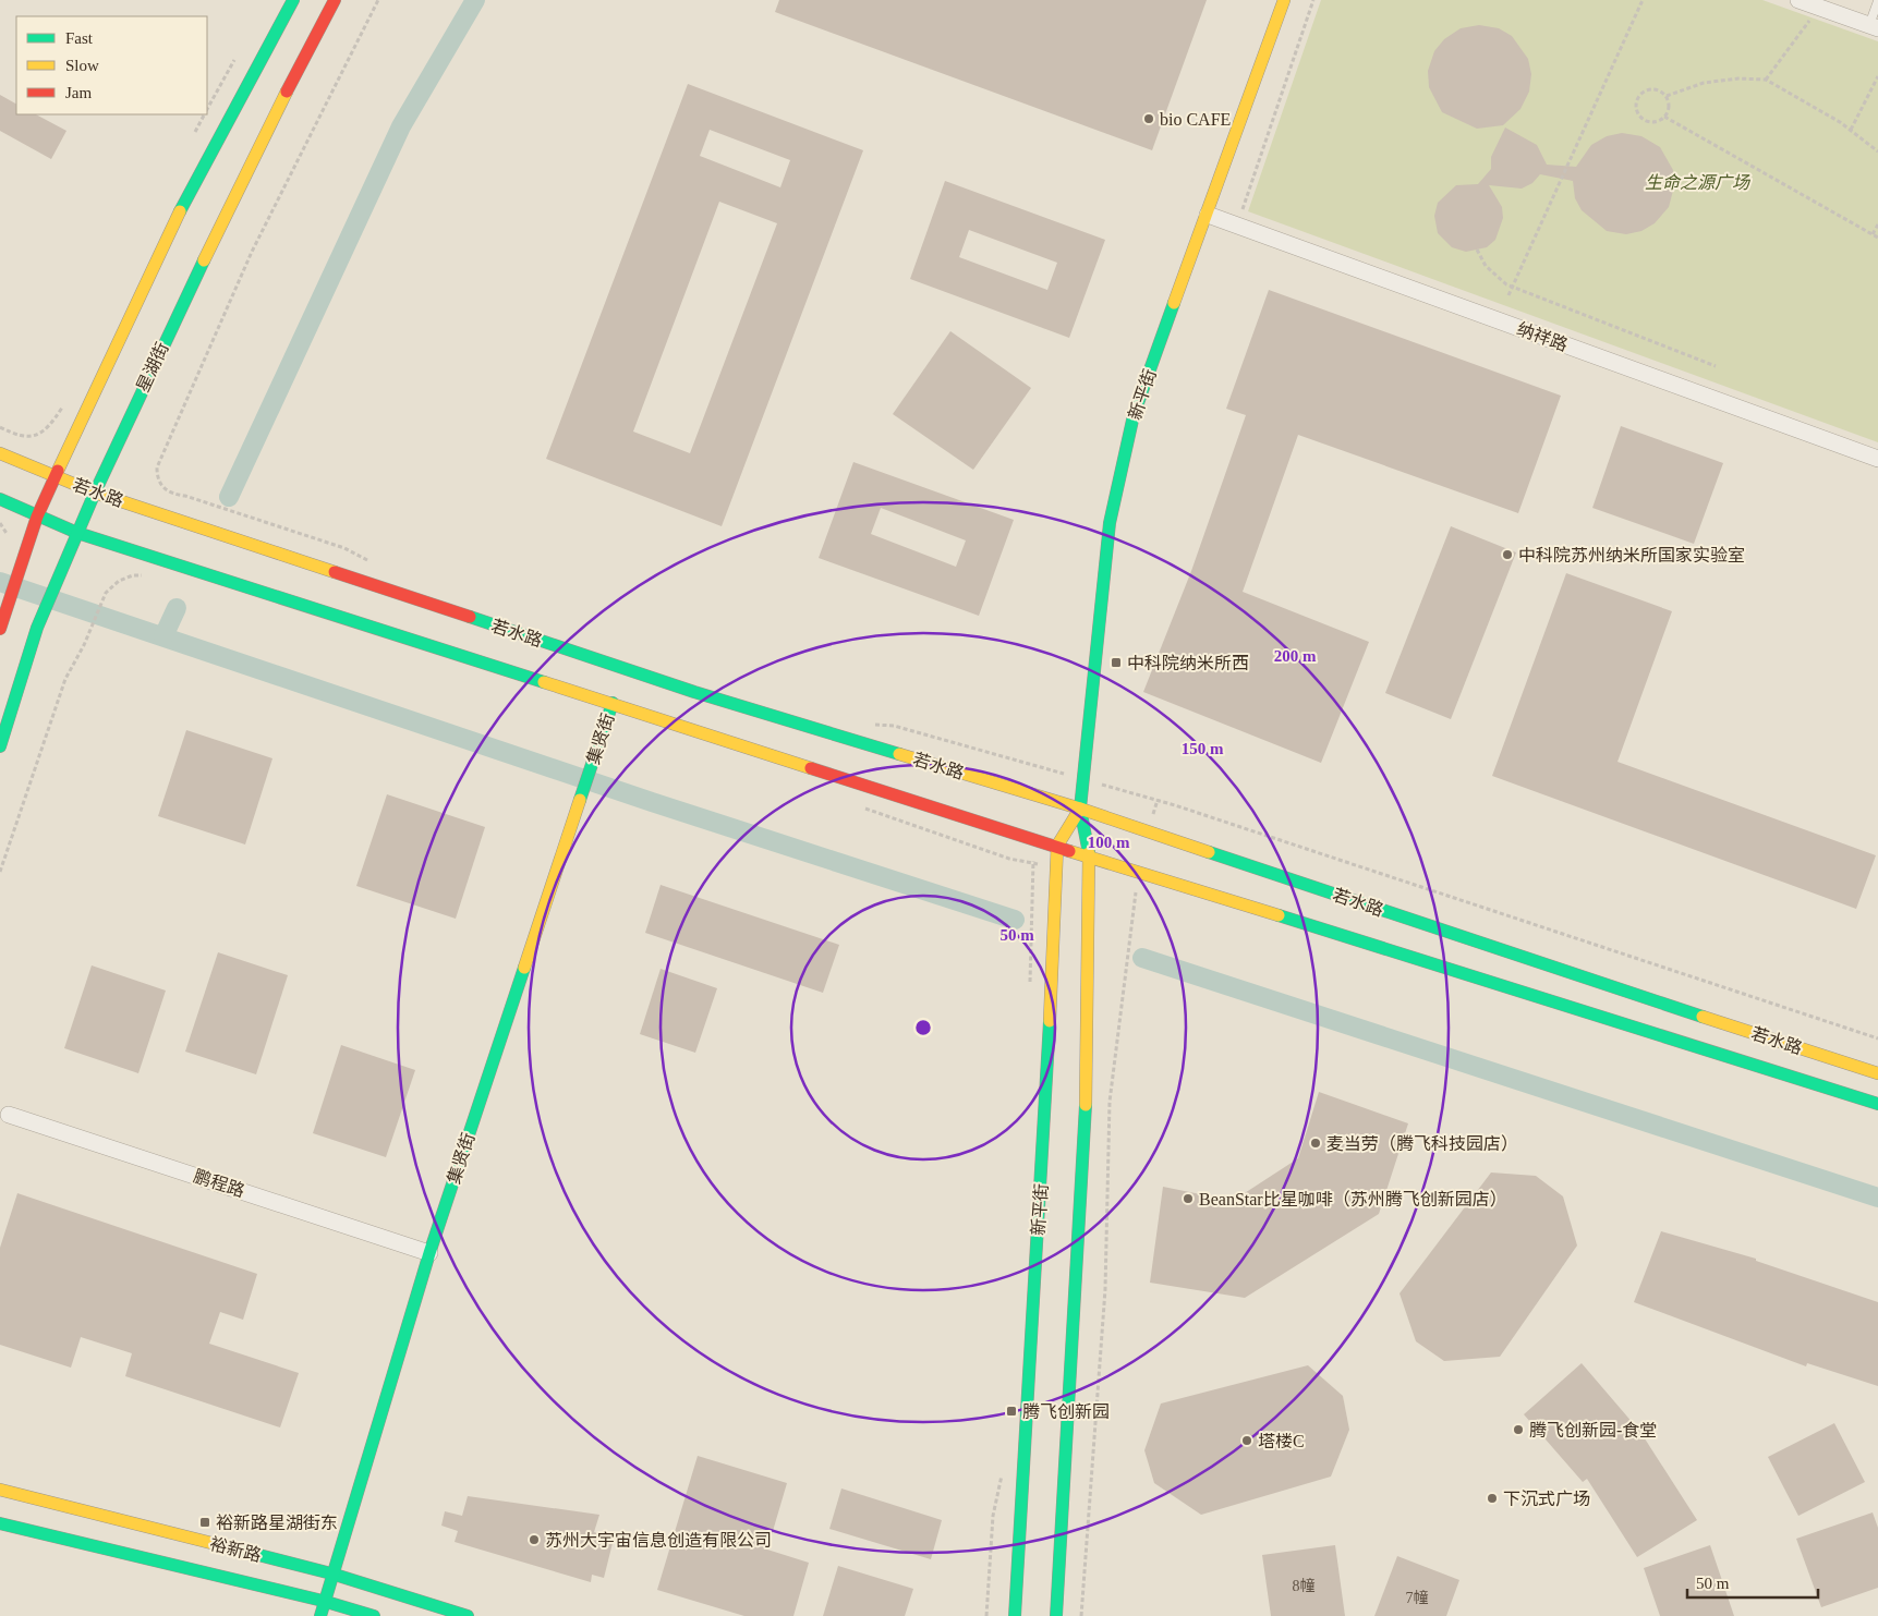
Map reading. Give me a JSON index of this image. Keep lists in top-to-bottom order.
{
  "streets": {
    "main road": [
      "星湖街",
      "新平街",
      "若水路",
      "集贤街",
      "裕新路"
    ],
    "street": ["纳祥路", "鹏程路"]
  },
  "crossings": [
    ["纳祥路", "新平街"],
    ["星湖街", "若水路"],
    ["新平街", "若水路"],
    ["若水路", "集贤街"],
    ["集贤街", "鹏程路"],
    ["集贤街", "裕新路"]
  ],
  "parks": ["生命之源广场"],
  "places": {
    "other": [
      "bio CAFE",
      "中科院苏州纳米所国家实验室",
      "麦当劳（腾飞科技园店）",
      "BeanStar比星咖啡（苏州腾飞创新园店）",
      "腾飞创新园-食堂",
      "塔楼C",
      "下沉式广场",
      "苏州大宇宙信息创造有限公司"
    ],
    "transit": ["中科院纳米所西", "腾飞创新园", "裕新路星湖街东"]
  },
  "house_numbers": ["8幢", "7幢"],
  "legend": ["Fast", "Slow", "Jam"],
  "scale_bar": "50 m",
  "rings": [
    "200 m",
    "150 m",
    "100 m",
    "50 m"
  ]
}
